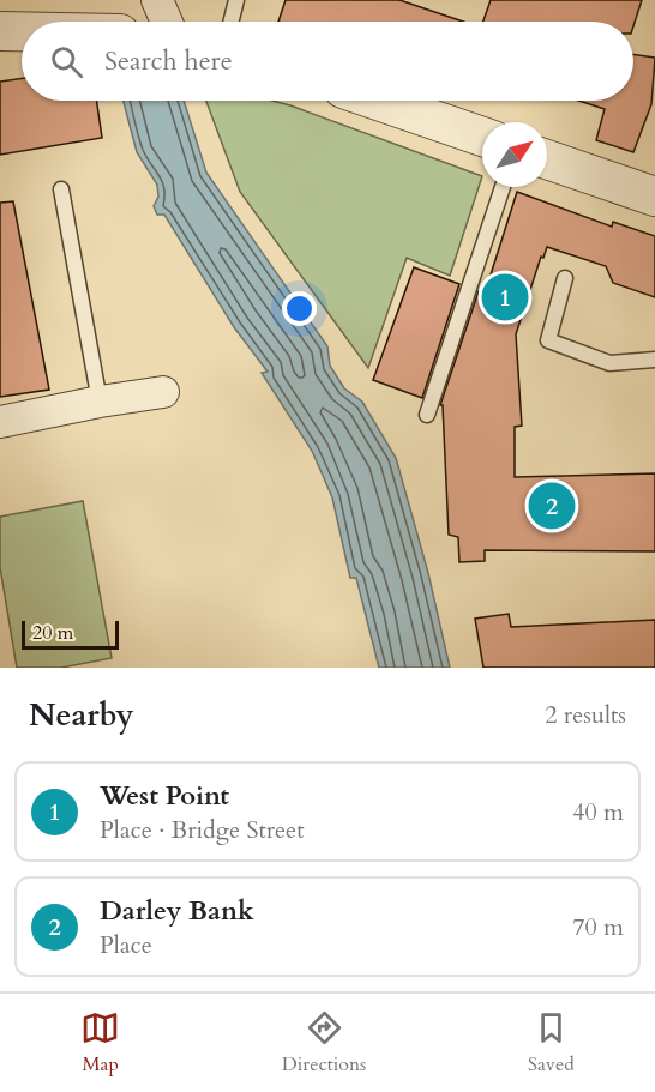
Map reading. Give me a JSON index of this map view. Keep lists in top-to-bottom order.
{
  "scale_bar": "20 m",
  "north": "top right",
  "page": {
    "search": "Search here",
    "pins": ["1", "2"],
    "scale": "20 m",
    "heading": ["Nearby", "2 results"],
    "list": [
      {
        "mark": "1",
        "name": "West Point",
        "note": "Place · Bridge Street",
        "value": "40 m"
      },
      {
        "mark": "2",
        "name": "Darley Bank",
        "note": "Place",
        "value": "70 m"
      }
    ],
    "nav": ["Map", "Directions", "Saved"]
  }
}
